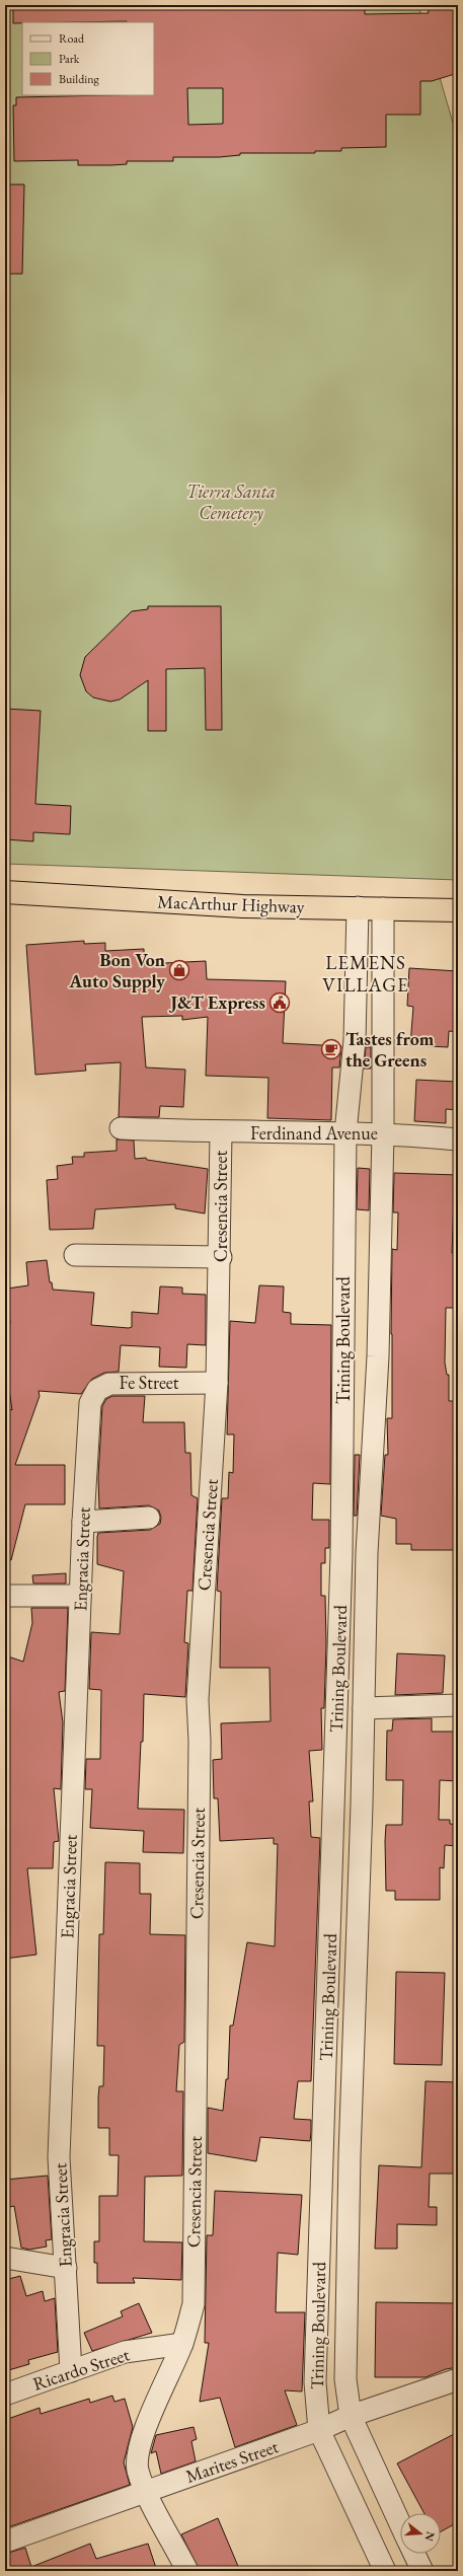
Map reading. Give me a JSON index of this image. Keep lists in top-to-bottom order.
{
  "streets": {
    "highway": ["MacArthur Highway"],
    "street": [
      "Ferdinand Avenue",
      "Cresencia Street",
      "Trining Boulevard",
      "Fe Street",
      "Engracia Street",
      "Ricardo Street",
      "Marites Street"
    ]
  },
  "crossings": [
    ["MacArthur Highway", "Trining Boulevard"],
    ["Ferdinand Avenue", "Cresencia Street"],
    ["Ferdinand Avenue", "Trining Boulevard"],
    ["Cresencia Street", "Fe Street"],
    ["Cresencia Street", "Ricardo Street"],
    ["Cresencia Street", "Marites Street"],
    ["Trining Boulevard", "Marites Street"],
    ["Fe Street", "Engracia Street"],
    ["Engracia Street", "Ricardo Street"]
  ],
  "districts": ["LEMENS VILLAGE"],
  "parks": ["Tierra Santa Cemetery"],
  "places": {
    "shop": ["Bon Von Auto Supply"],
    "public building": ["J&T Express"],
    "cafe": ["Tastes from the Greens"]
  },
  "legend": ["Road", "Park", "Building"],
  "north": "right"
}
